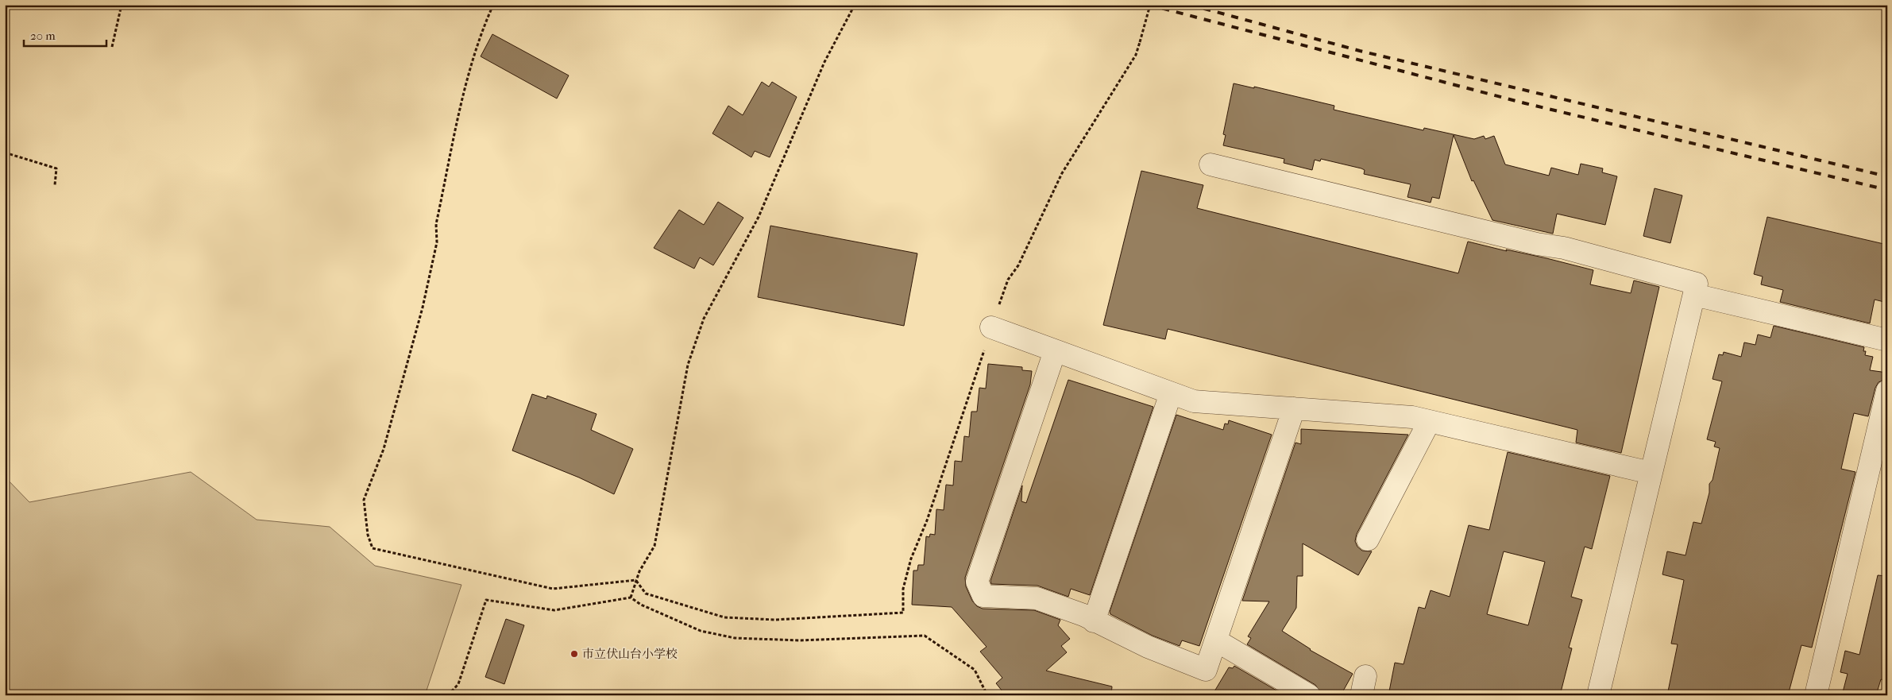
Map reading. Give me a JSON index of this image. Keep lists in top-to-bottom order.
{
  "places": ["市立伏山台小学校"],
  "scale_bar": "20 m"
}
